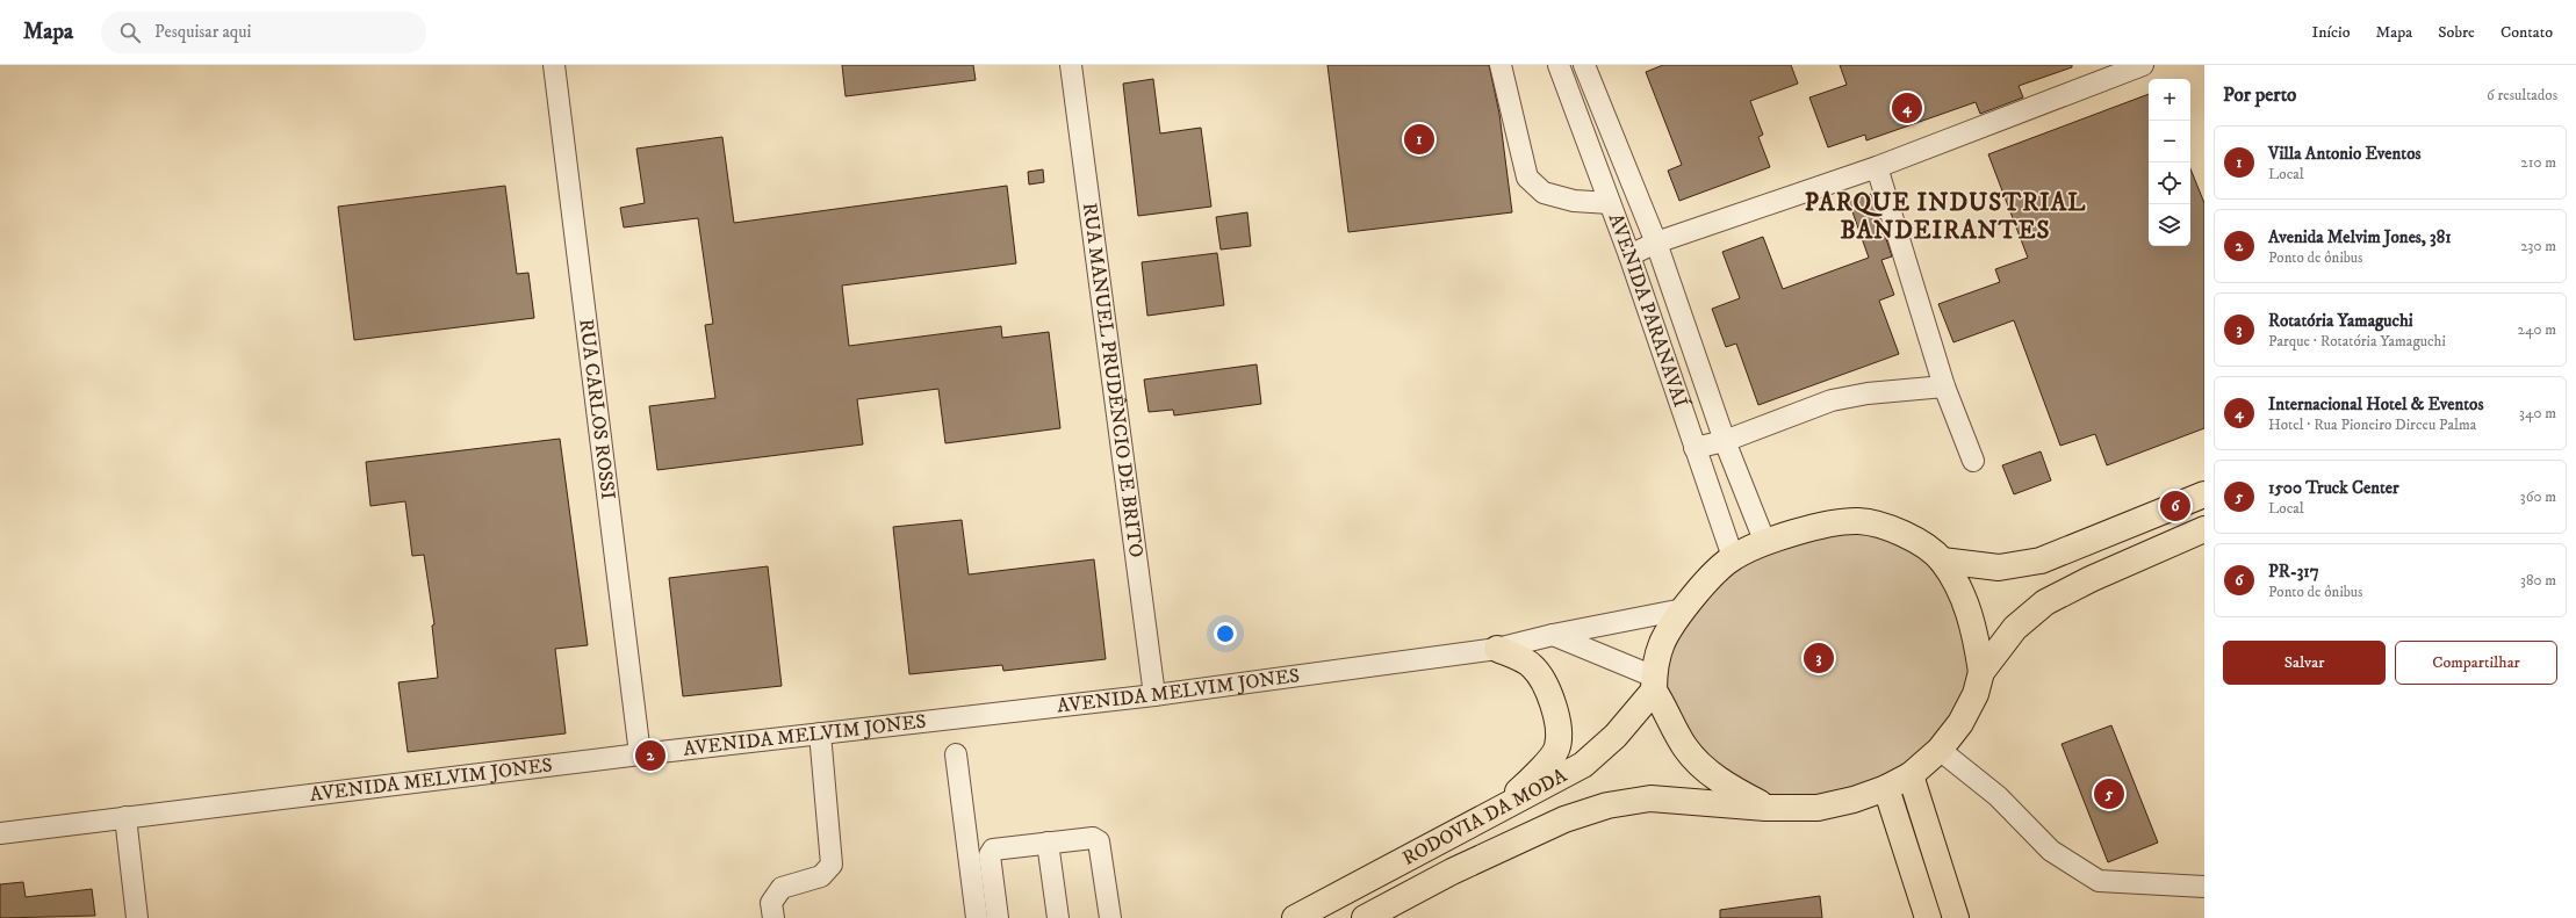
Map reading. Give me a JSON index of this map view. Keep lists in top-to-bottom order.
{
  "streets": {
    "main road": ["RODOVIA DA MODA"],
    "street": [
      "AVENIDA PARANAVAÍ",
      "RUA MANUEL PRUDÊNCIO DE BRITO",
      "RUA CARLOS ROSSI",
      "AVENIDA MELVIM JONES"
    ]
  },
  "crossings": [
    ["RUA MANUEL PRUDÊNCIO DE BRITO", "AVENIDA MELVIM JONES"],
    ["RUA CARLOS ROSSI", "AVENIDA MELVIM JONES"]
  ],
  "districts": ["PARQUE INDUSTRIAL BANDEIRANTES"],
  "page": {
    "header": "Mapa",
    "search": "Pesquisar aqui",
    "nav": [
      "Início",
      "Mapa",
      "Sobre",
      "Contato"
    ],
    "heading": ["Por perto", "6 resultados"],
    "map_buttons": ["+", "−"],
    "pins": [
      "4",
      "1",
      "6",
      "3",
      "2",
      "5"
    ],
    "list": [
      {
        "mark": "1",
        "name": "Villa Antonio Eventos",
        "note": "Local",
        "value": "210 m"
      },
      {
        "mark": "2",
        "name": "Avenida Melvim Jones, 381",
        "note": "Ponto de ônibus",
        "value": "230 m"
      },
      {
        "mark": "3",
        "name": "Rotatória Yamaguchi",
        "note": "Parque · Rotatória Yamaguchi",
        "value": "240 m"
      },
      {
        "mark": "4",
        "name": "Internacional Hotel & Eventos",
        "note": "Hotel · Rua Pioneiro Dirceu Palma",
        "value": "340 m"
      },
      {
        "mark": "5",
        "name": "1500 Truck Center",
        "note": "Local",
        "value": "360 m"
      },
      {
        "mark": "6",
        "name": "PR-317",
        "note": "Ponto de ônibus",
        "value": "380 m"
      }
    ],
    "buttons": ["Salvar", "Compartilhar"]
  }
}
